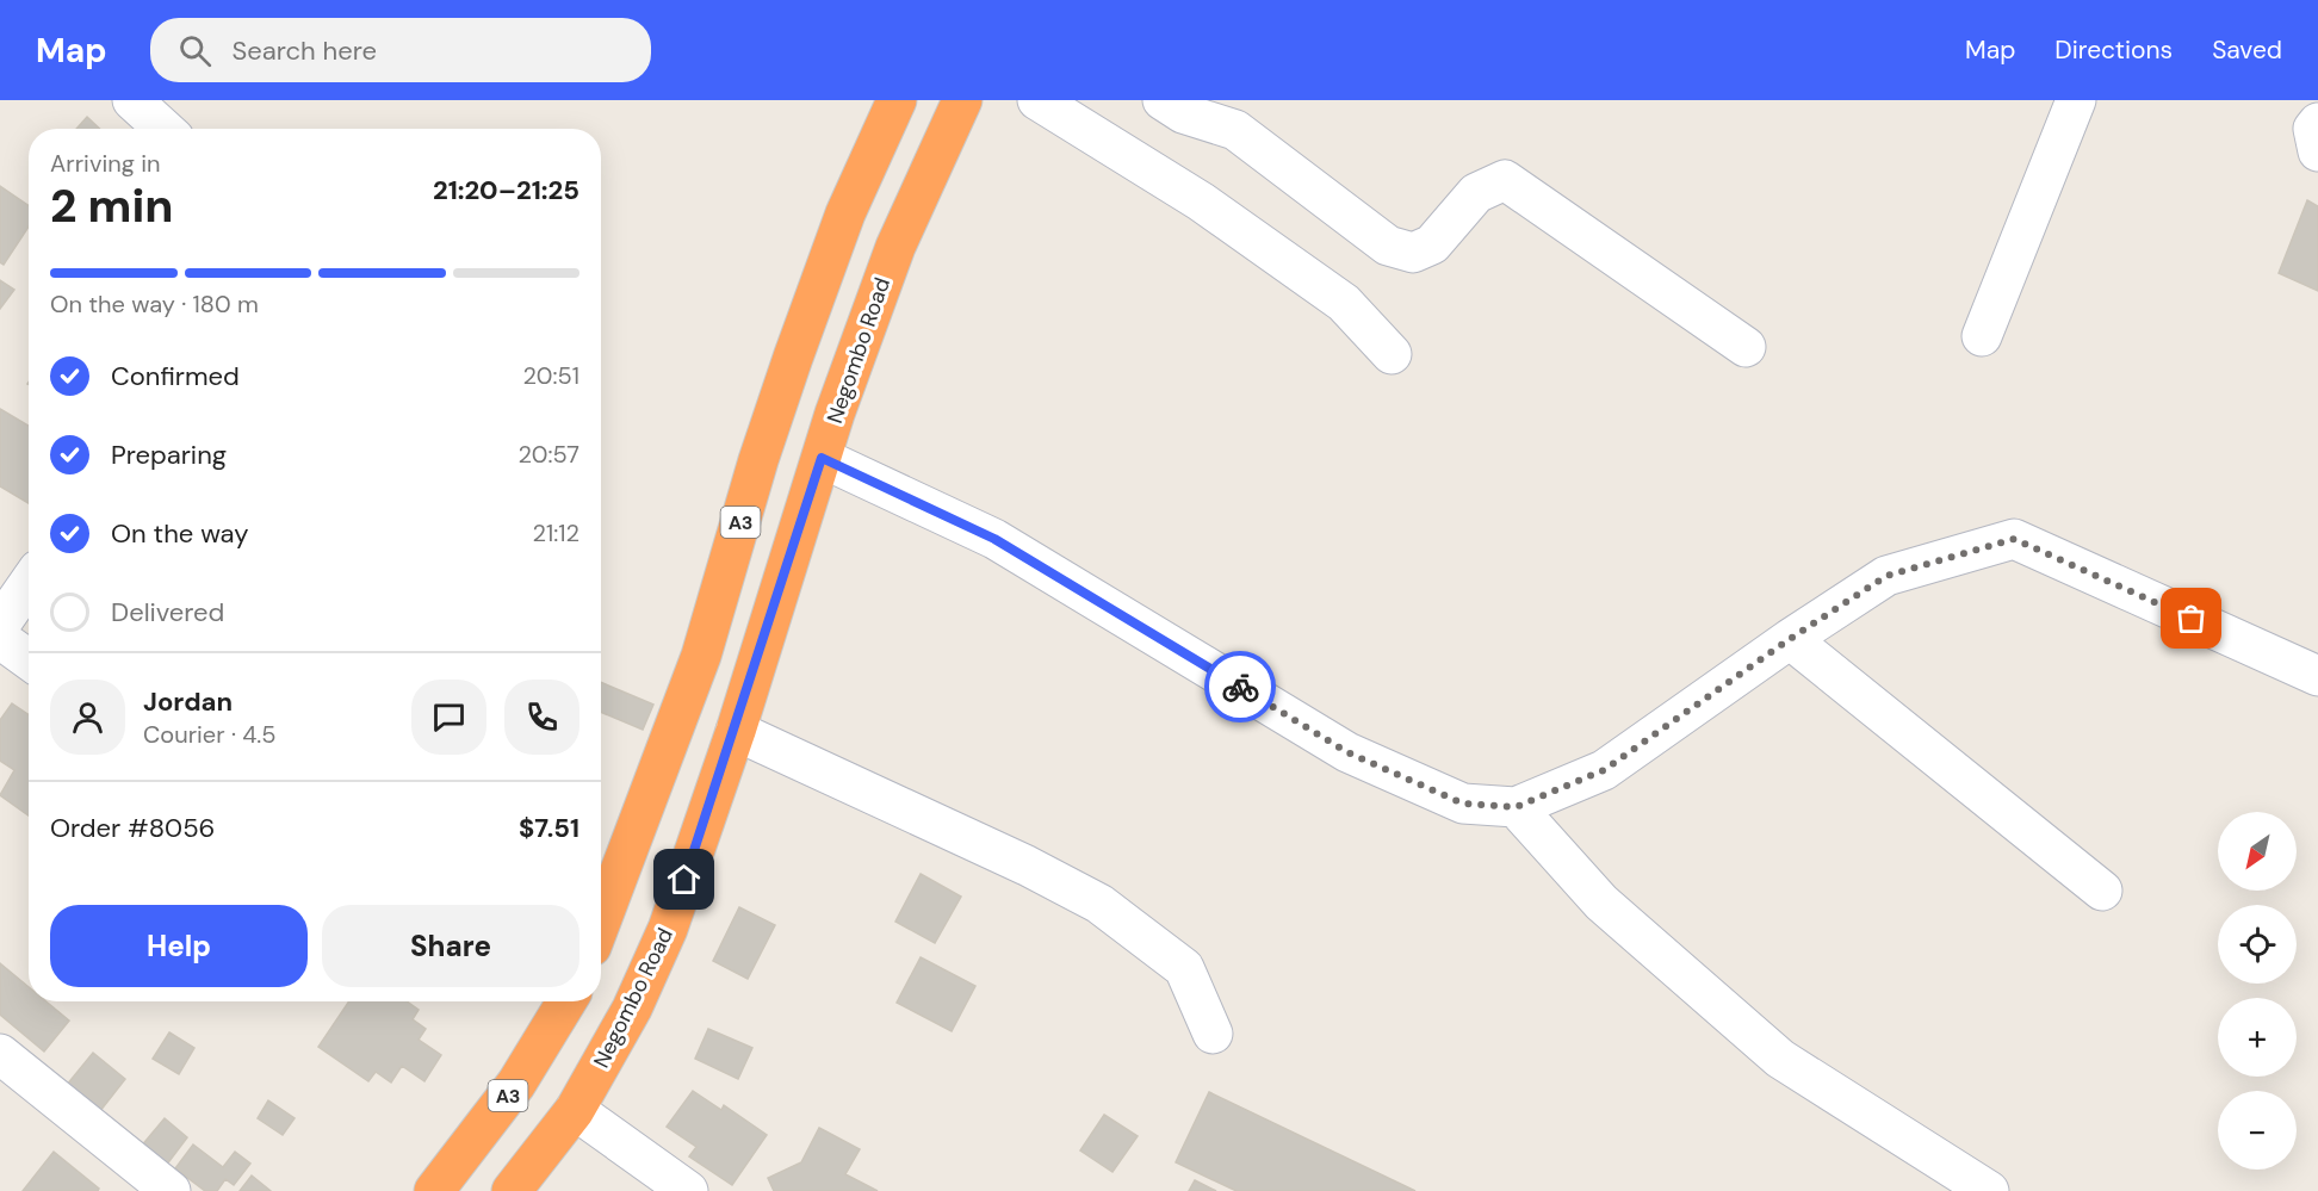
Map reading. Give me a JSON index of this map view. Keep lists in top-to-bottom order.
{
  "streets": {
    "highway": ["Negombo Road", "A3"]
  },
  "north": "bottom left",
  "page": {
    "header": "Map",
    "search": "Search here",
    "nav": ["Map", "Directions", "Saved"],
    "heading": ["2 min", "Arriving in", "21:20–21:25"],
    "panel": [
      "Jordan",
      "Courier · 4.5",
      "Order #8056",
      "$7.51"
    ],
    "bar": "On the way · 180 m",
    "list": [
      ["Confirmed", "20:51"],
      ["Preparing", "20:57"],
      ["On the way", "21:12"],
      "Delivered"
    ],
    "map_buttons": ["+", "−"],
    "buttons": ["Help", "Share"]
  }
}
